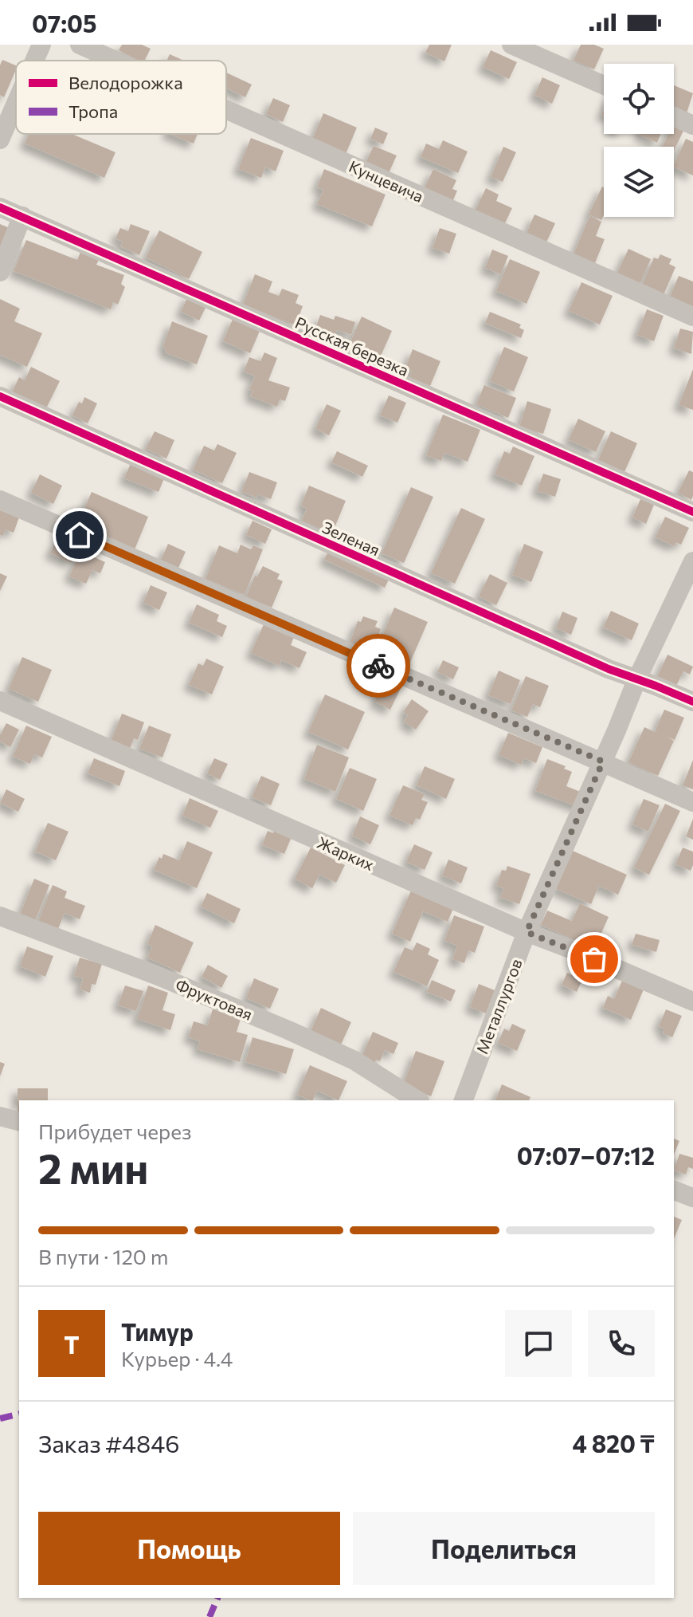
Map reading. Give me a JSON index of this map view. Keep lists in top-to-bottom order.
{
  "streets": {
    "street": [
      "Кунцевича",
      "Русская березка",
      "Зеленая",
      "Жарких",
      "Фруктовая",
      "Металлургов"
    ]
  },
  "crossings": [
    ["Зеленая", "Металлургов"],
    ["Жарких", "Металлургов"]
  ],
  "legend": ["Велодорожка", "Тропа"],
  "page": {
    "status": "07:05",
    "heading": ["2 мин", "Прибудет через", "07:07–07:12"],
    "panel": [
      "Тимур",
      "Курьер · 4.4",
      "Заказ #4846",
      "4 820 ₸"
    ],
    "bar": "В пути · 120 m",
    "round": "Т",
    "buttons": ["Помощь", "Поделиться"]
  }
}
